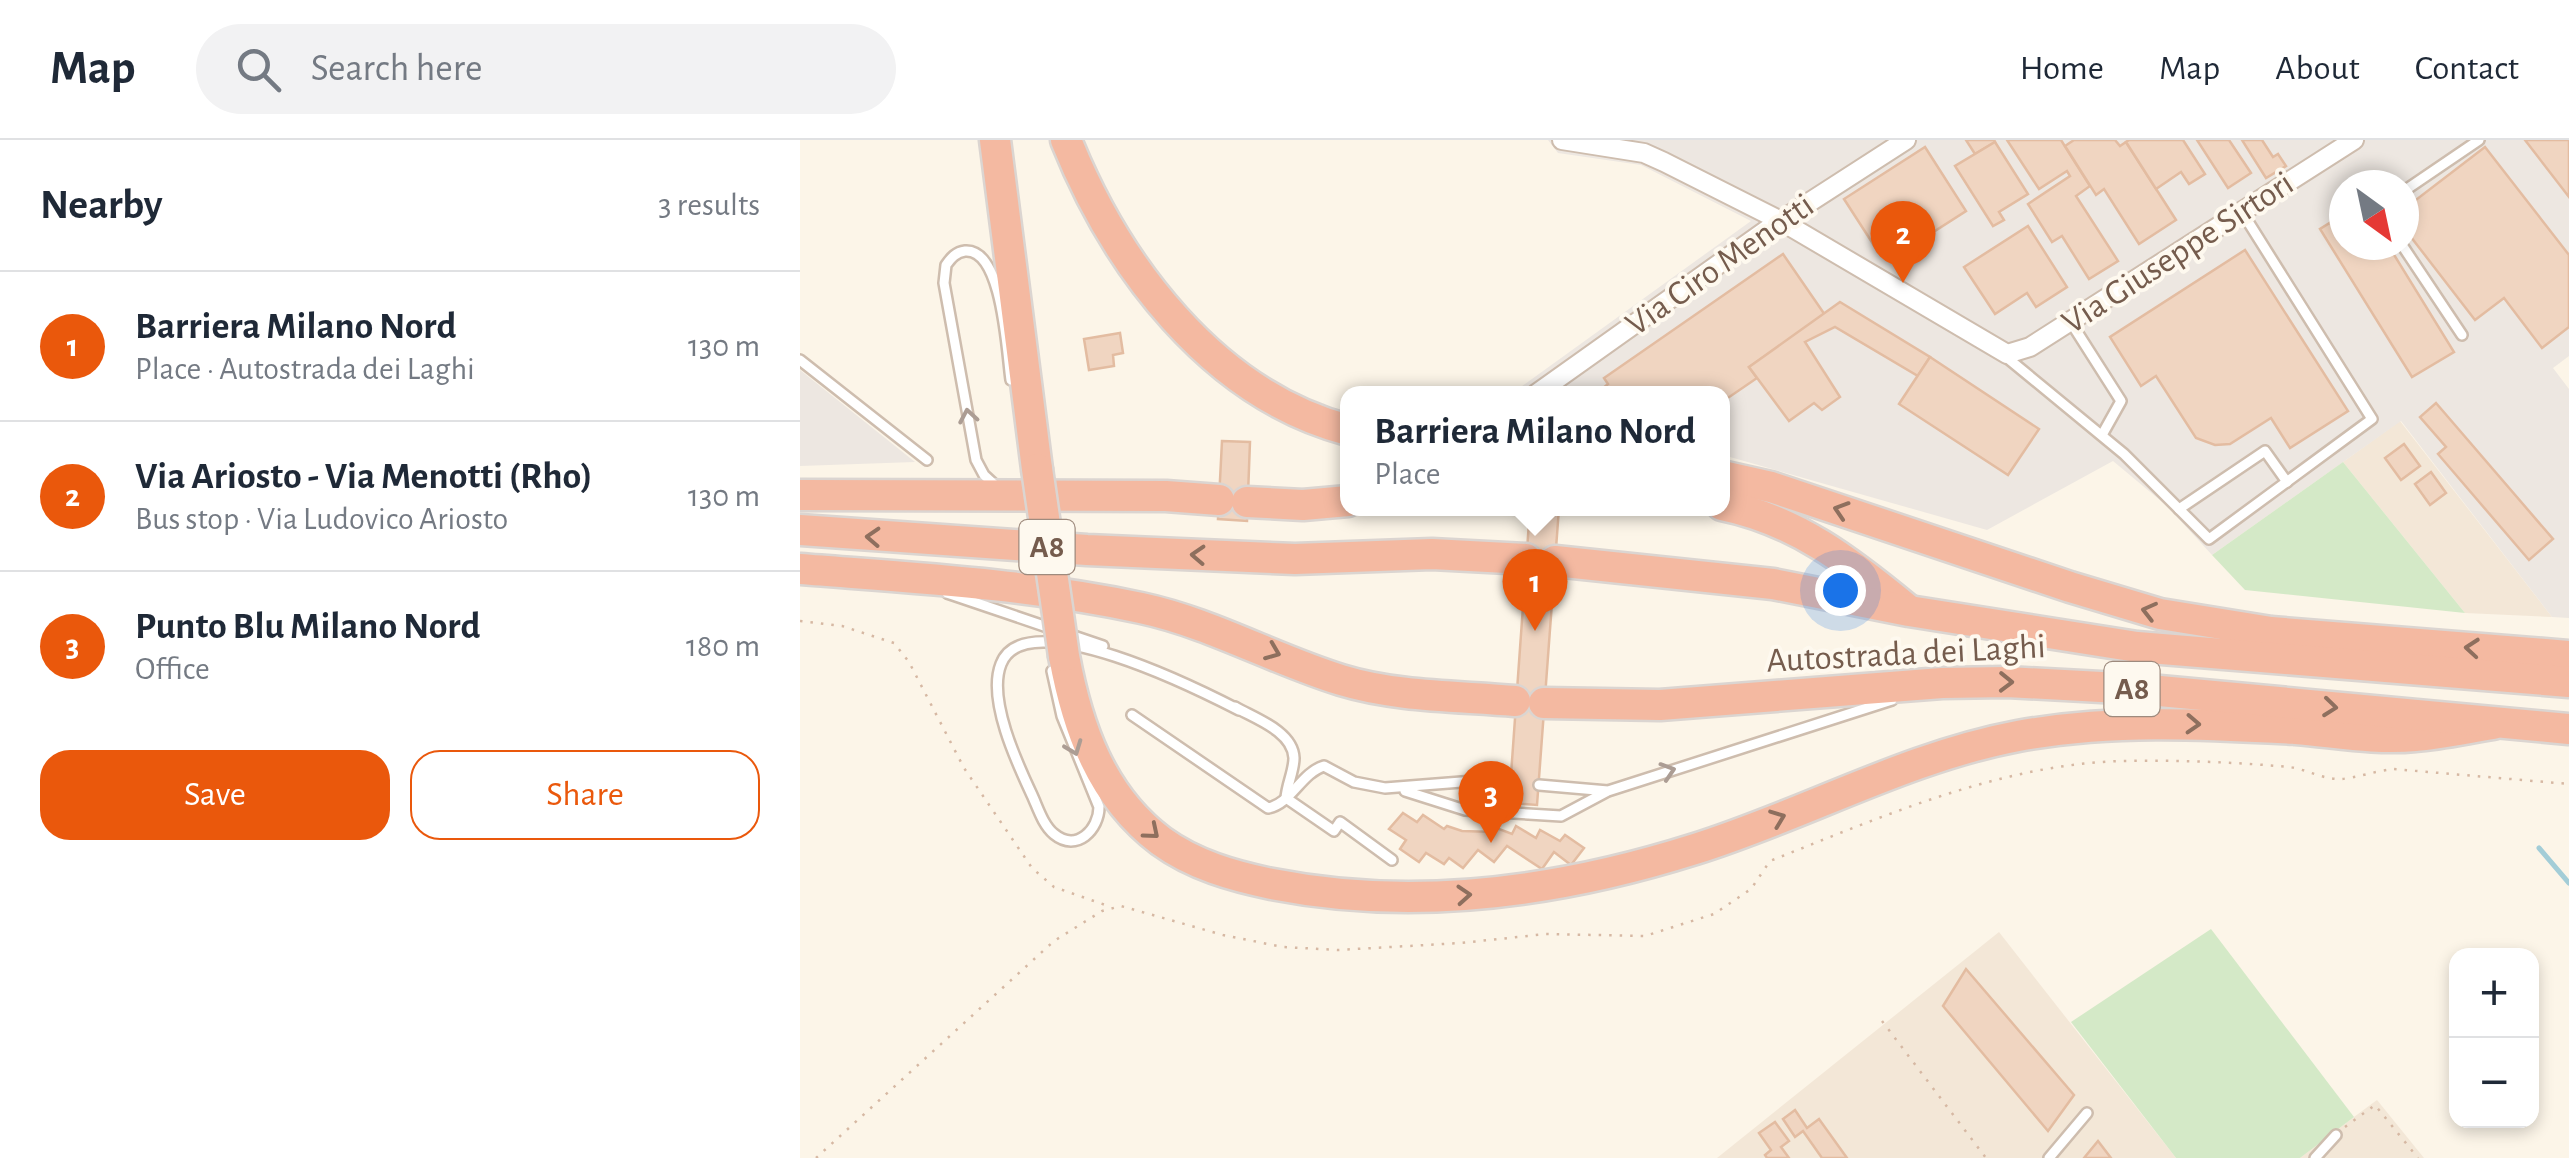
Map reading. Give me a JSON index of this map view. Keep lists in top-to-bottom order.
{
  "streets": {
    "highway": ["A8", "Autostrada dei Laghi"],
    "street": ["Via Giuseppe Sirtori", "Via Ciro Menotti"]
  },
  "crossings": [
    ["A8", "Autostrada dei Laghi"]
  ],
  "north": "bottom right",
  "page": {
    "header": "Map",
    "search": "Search here",
    "nav": [
      "Home",
      "Map",
      "About",
      "Contact"
    ],
    "heading": ["Nearby", "3 results"],
    "pins": ["2", "1", "3"],
    "list": [
      {
        "mark": "1",
        "name": "Barriera Milano Nord",
        "note": "Place · Autostrada dei Laghi",
        "value": "130 m"
      },
      {
        "mark": "2",
        "name": "Via Ariosto - Via Menotti (Rho)",
        "note": "Bus stop · Via Ludovico Ariosto",
        "value": "130 m"
      },
      {
        "mark": "3",
        "name": "Punto Blu Milano Nord",
        "note": "Office",
        "value": "180 m"
      }
    ],
    "popup": ["Barriera Milano Nord", "Place"],
    "buttons": ["Save", "Share"],
    "map_buttons": ["+", "−"]
  }
}
